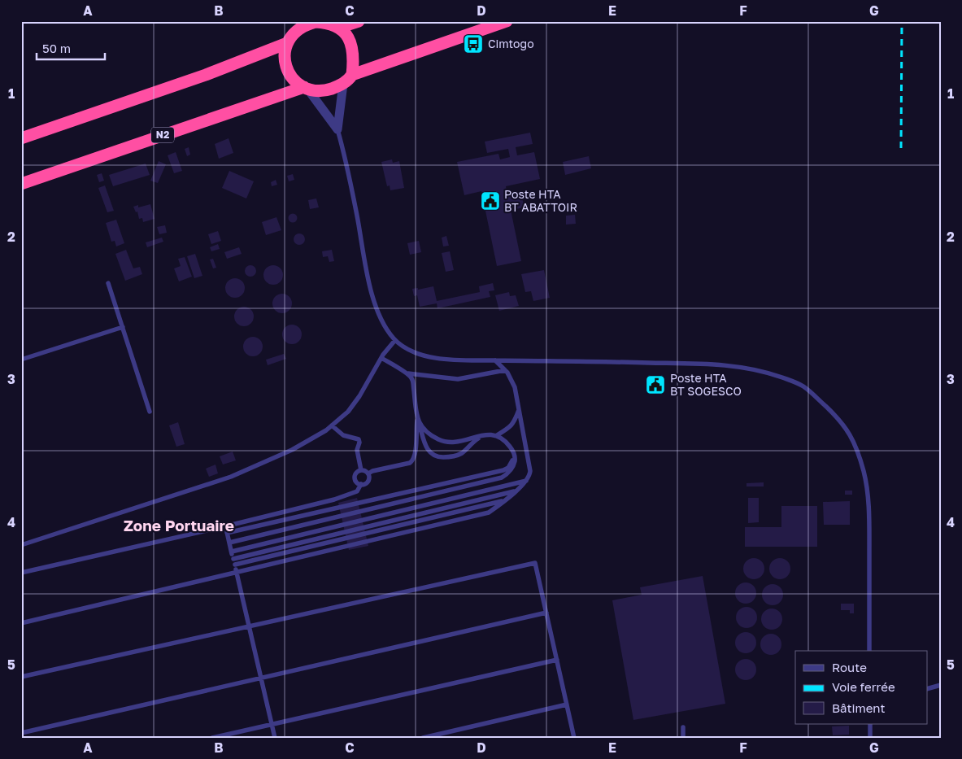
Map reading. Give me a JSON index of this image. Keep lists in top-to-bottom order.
{
  "streets": {
    "highway": ["N2"]
  },
  "districts": ["Zone Portuaire"],
  "places": {
    "bus stop": ["Cimtogo"],
    "public building": ["Poste HTA BT ABATTOIR", "Poste HTA BT SOGESCO"]
  },
  "legend": ["Route", "Voie ferrée", "Bâtiment"],
  "scale_bar": "50 m",
  "grid": {
    "columns": [
      "A",
      "B",
      "C",
      "D",
      "E",
      "F",
      "G"
    ],
    "rows": [
      "1",
      "2",
      "3",
      "4",
      "5"
    ]
  }
}
